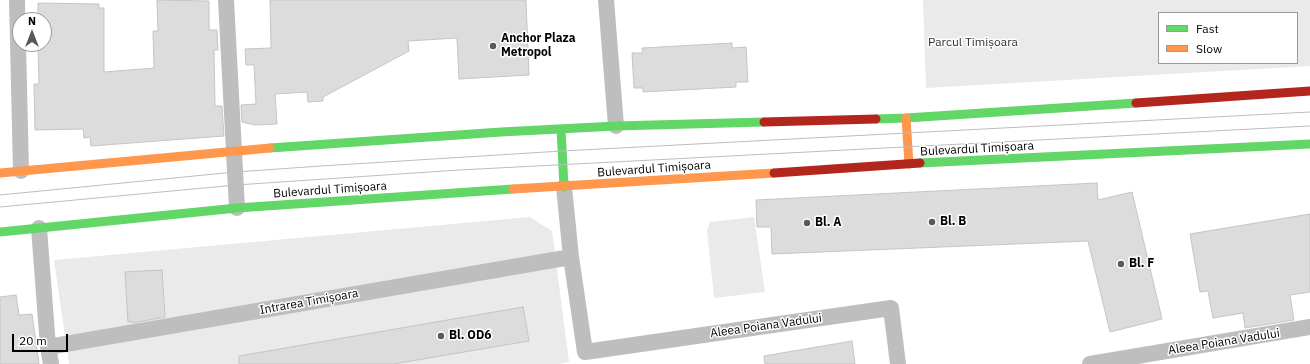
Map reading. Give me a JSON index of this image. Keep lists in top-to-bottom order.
{
  "streets": {
    "main road": ["Bulevardul Timișoara"],
    "street": ["Intrarea Timișoara", "Aleea Poiana Vadului"]
  },
  "crossings": [
    ["Bulevardul Timișoara", "Aleea Poiana Vadului"],
    ["Intrarea Timișoara", "Aleea Poiana Vadului"]
  ],
  "parks": ["Parcul Timișoara"],
  "places": [
    "Anchor Plaza Metropol",
    "Bl. B",
    "Bl. A",
    "Bl. F",
    "Bl. OD6"
  ],
  "legend": ["Fast", "Slow"],
  "scale_bar": "20 m",
  "north": "top"
}
